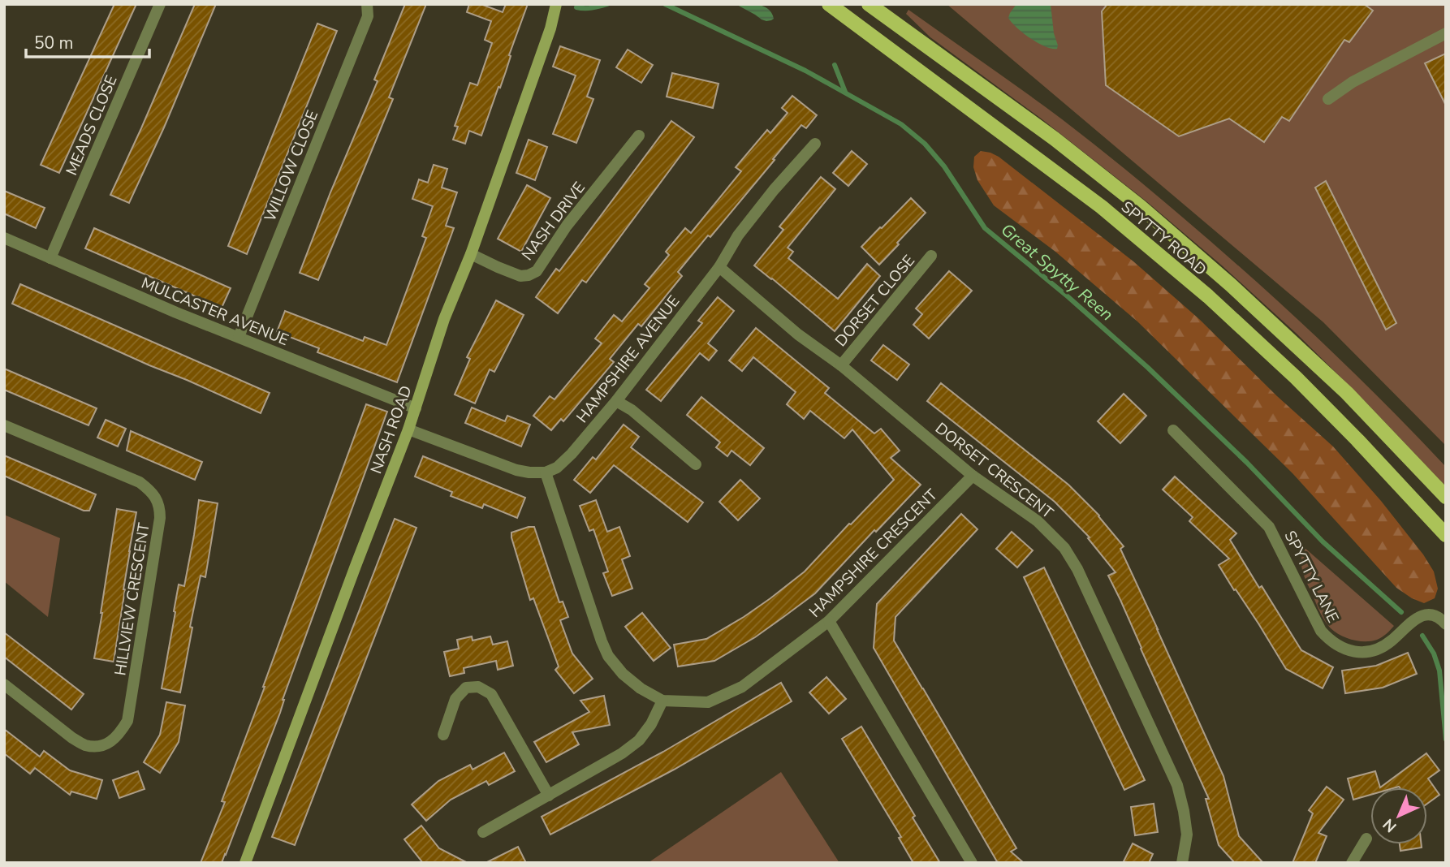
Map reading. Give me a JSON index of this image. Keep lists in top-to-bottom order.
{
  "streets": {
    "main road": ["SPYTTY ROAD"],
    "street": [
      "MEADS CLOSE",
      "WILLOW CLOSE",
      "NASH DRIVE",
      "DORSET CLOSE",
      "MULCASTER AVENUE",
      "HAMPSHIRE AVENUE",
      "NASH ROAD",
      "DORSET CRESCENT",
      "HAMPSHIRE CRESCENT",
      "SPYTTY LANE",
      "HILLVIEW CRESCENT"
    ]
  },
  "crossings": [
    ["MEADS CLOSE", "MULCASTER AVENUE"],
    ["WILLOW CLOSE", "MULCASTER AVENUE"],
    ["NASH DRIVE", "NASH ROAD"],
    ["DORSET CLOSE", "DORSET CRESCENT"],
    ["MULCASTER AVENUE", "NASH ROAD"],
    ["HAMPSHIRE AVENUE", "DORSET CRESCENT"],
    ["HAMPSHIRE AVENUE", "HAMPSHIRE CRESCENT"],
    ["DORSET CRESCENT", "HAMPSHIRE CRESCENT"]
  ],
  "water": ["Great Spytty Reen"],
  "scale_bar": "50 m",
  "north": "bottom left"
}
